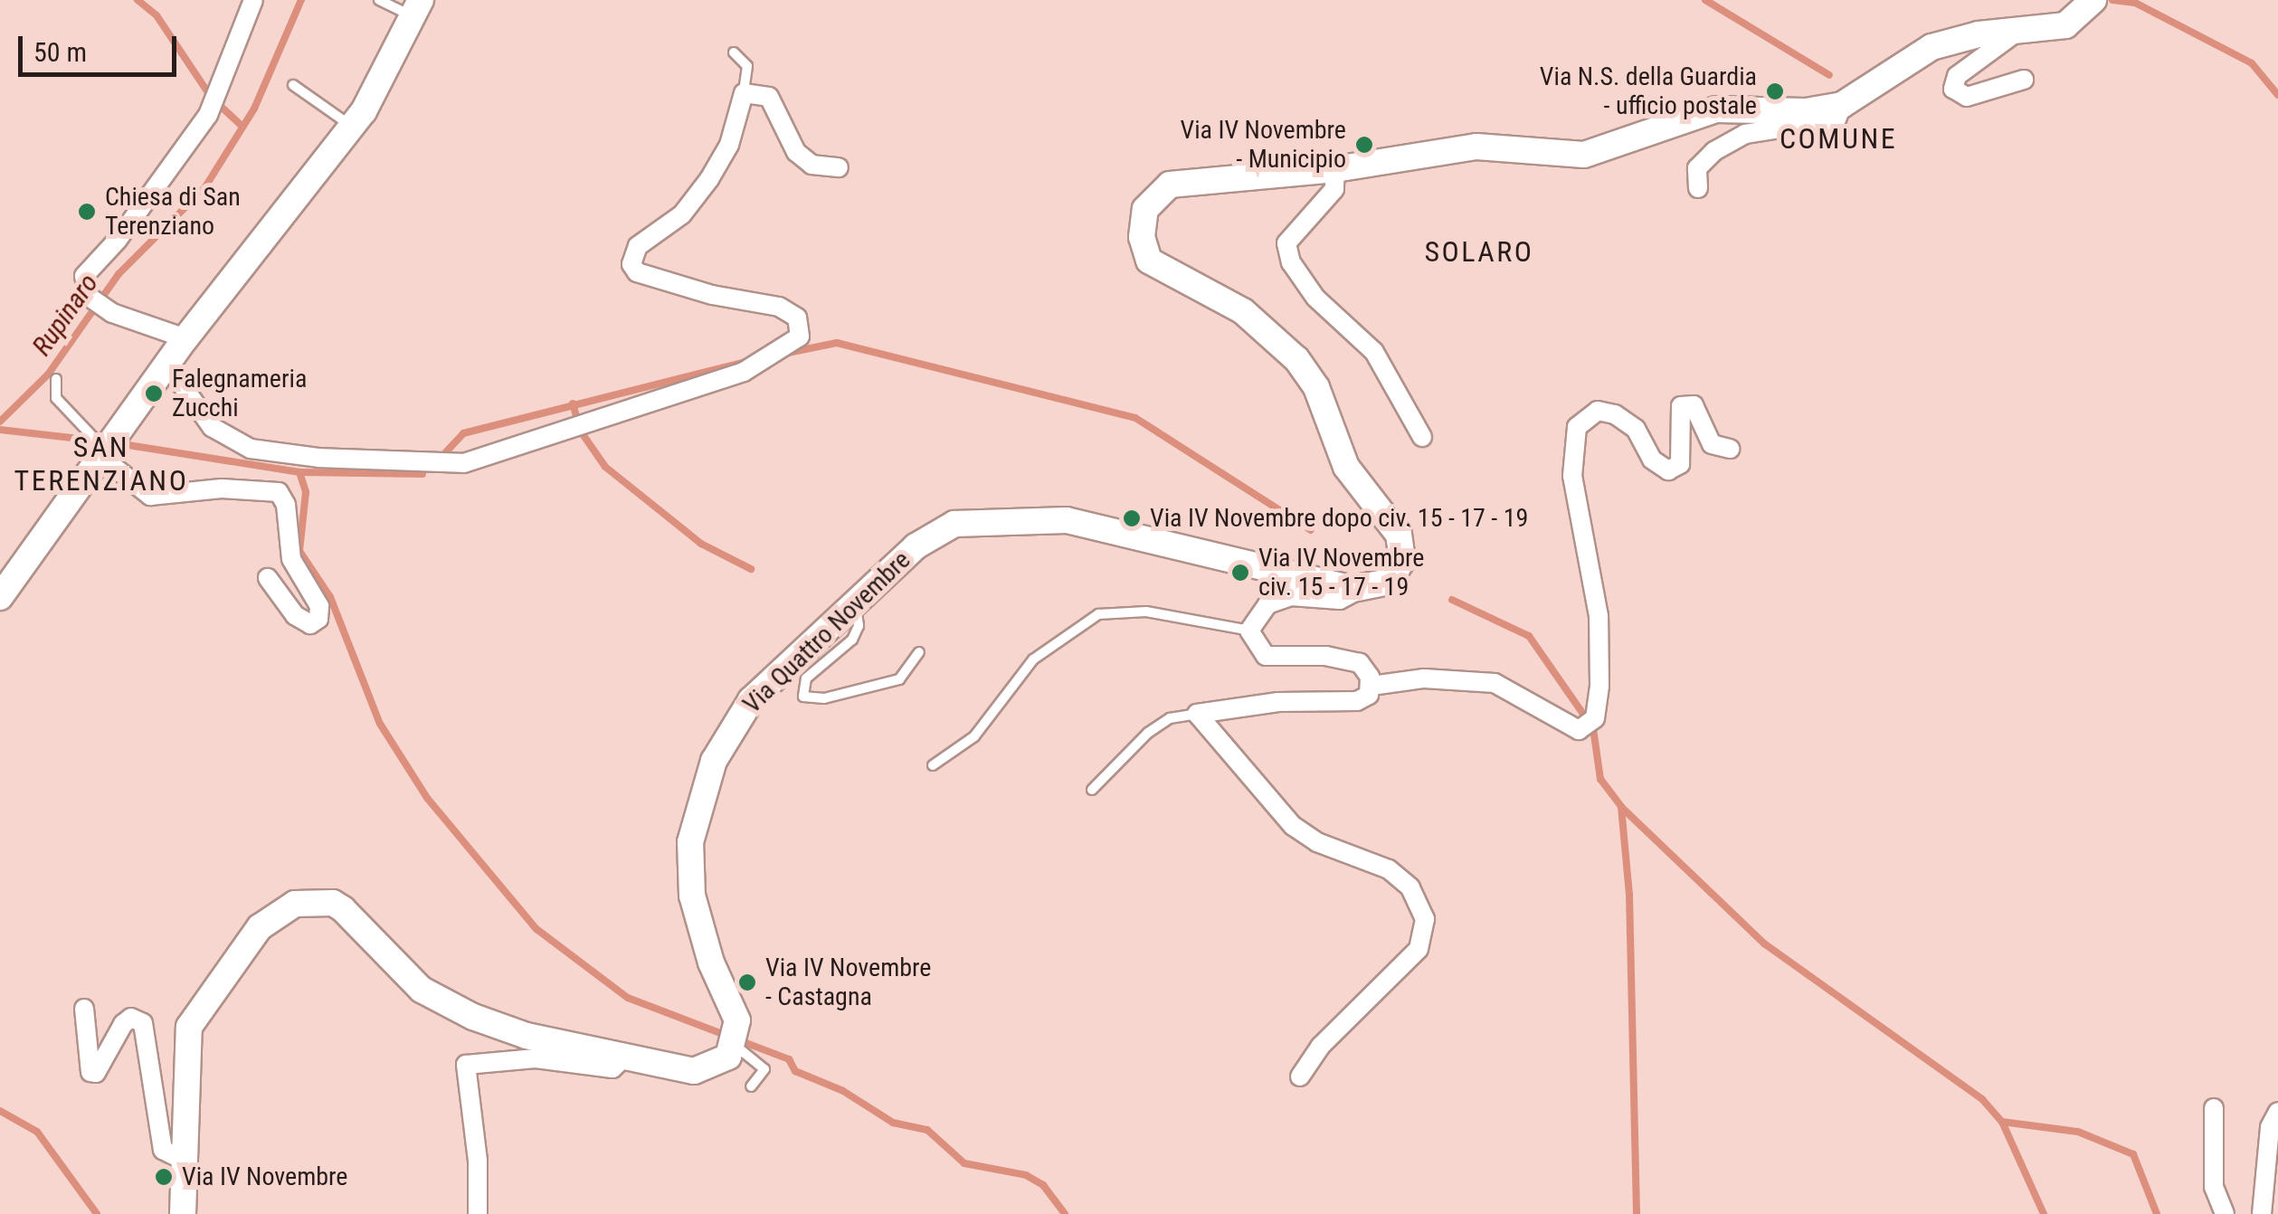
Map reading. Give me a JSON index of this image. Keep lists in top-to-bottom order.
{
  "streets": {
    "main road": ["Via Quattro Novembre"]
  },
  "districts": ["COMUNE", "SOLARO", "SAN TERENZIANO"],
  "water": ["Rupinaro"],
  "places": [
    "Via N.S. della Guardia - ufficio postale",
    "Via IV Novembre - Municipio",
    "Chiesa di San Terenziano",
    "Falegnameria Zucchi",
    "Via IV Novembre dopo civ. 15 - 17 - 19",
    "Via IV Novembre civ. 15 - 17 - 19",
    "Via IV Novembre - Castagna",
    "Via IV Novembre"
  ],
  "scale_bar": "50 m"
}
